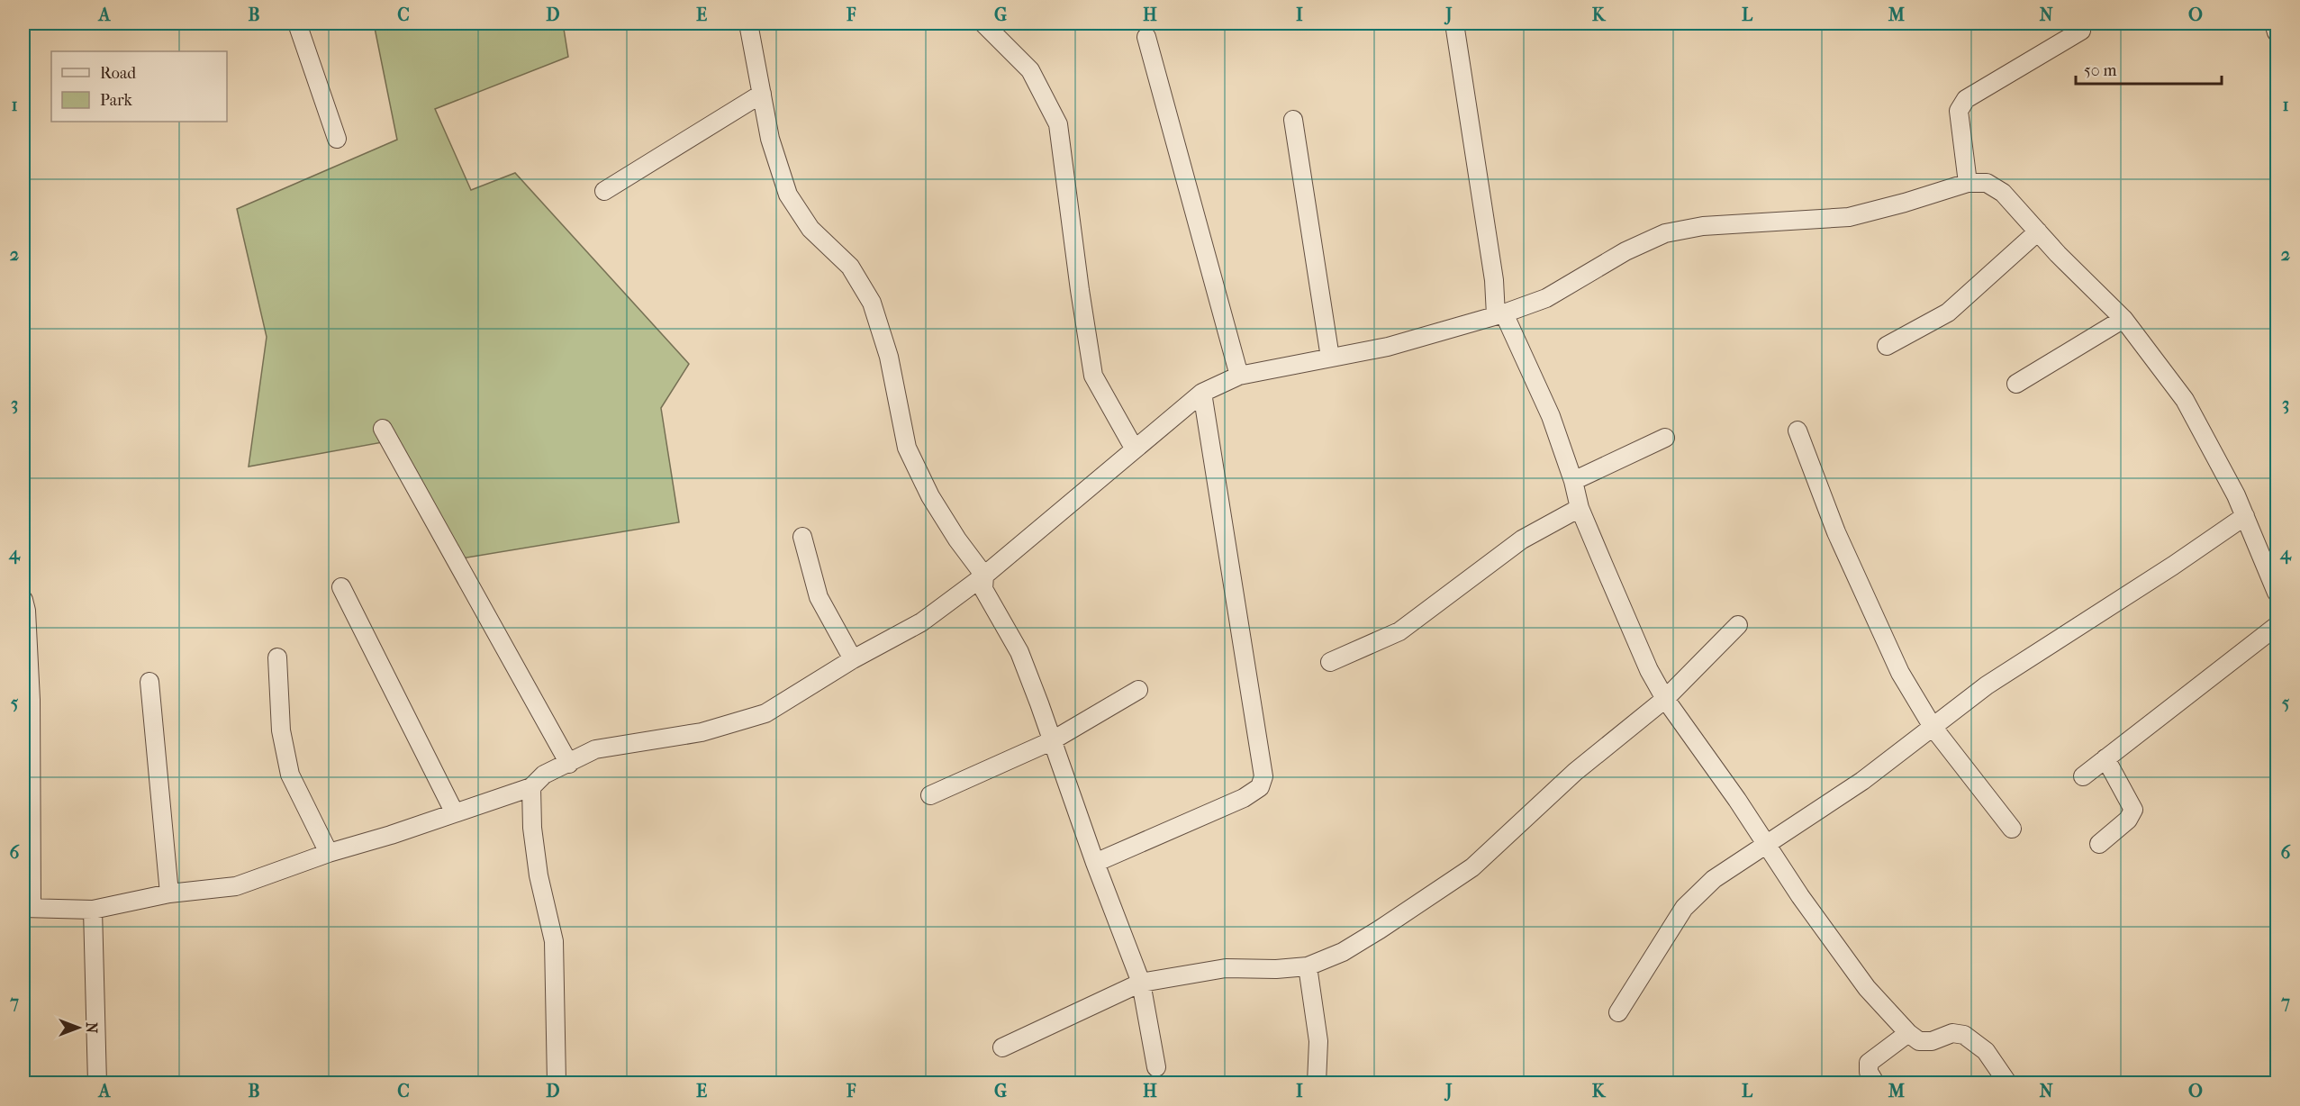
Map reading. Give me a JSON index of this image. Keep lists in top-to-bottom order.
{
  "legend": ["Road", "Park"],
  "scale_bar": "50 m",
  "north": "right",
  "grid": {
    "columns": [
      "A",
      "B",
      "C",
      "D",
      "E",
      "F",
      "G",
      "H",
      "I",
      "J",
      "K",
      "L",
      "M",
      "N",
      "O"
    ],
    "rows": [
      "1",
      "2",
      "3",
      "4",
      "5",
      "6",
      "7"
    ]
  }
}
